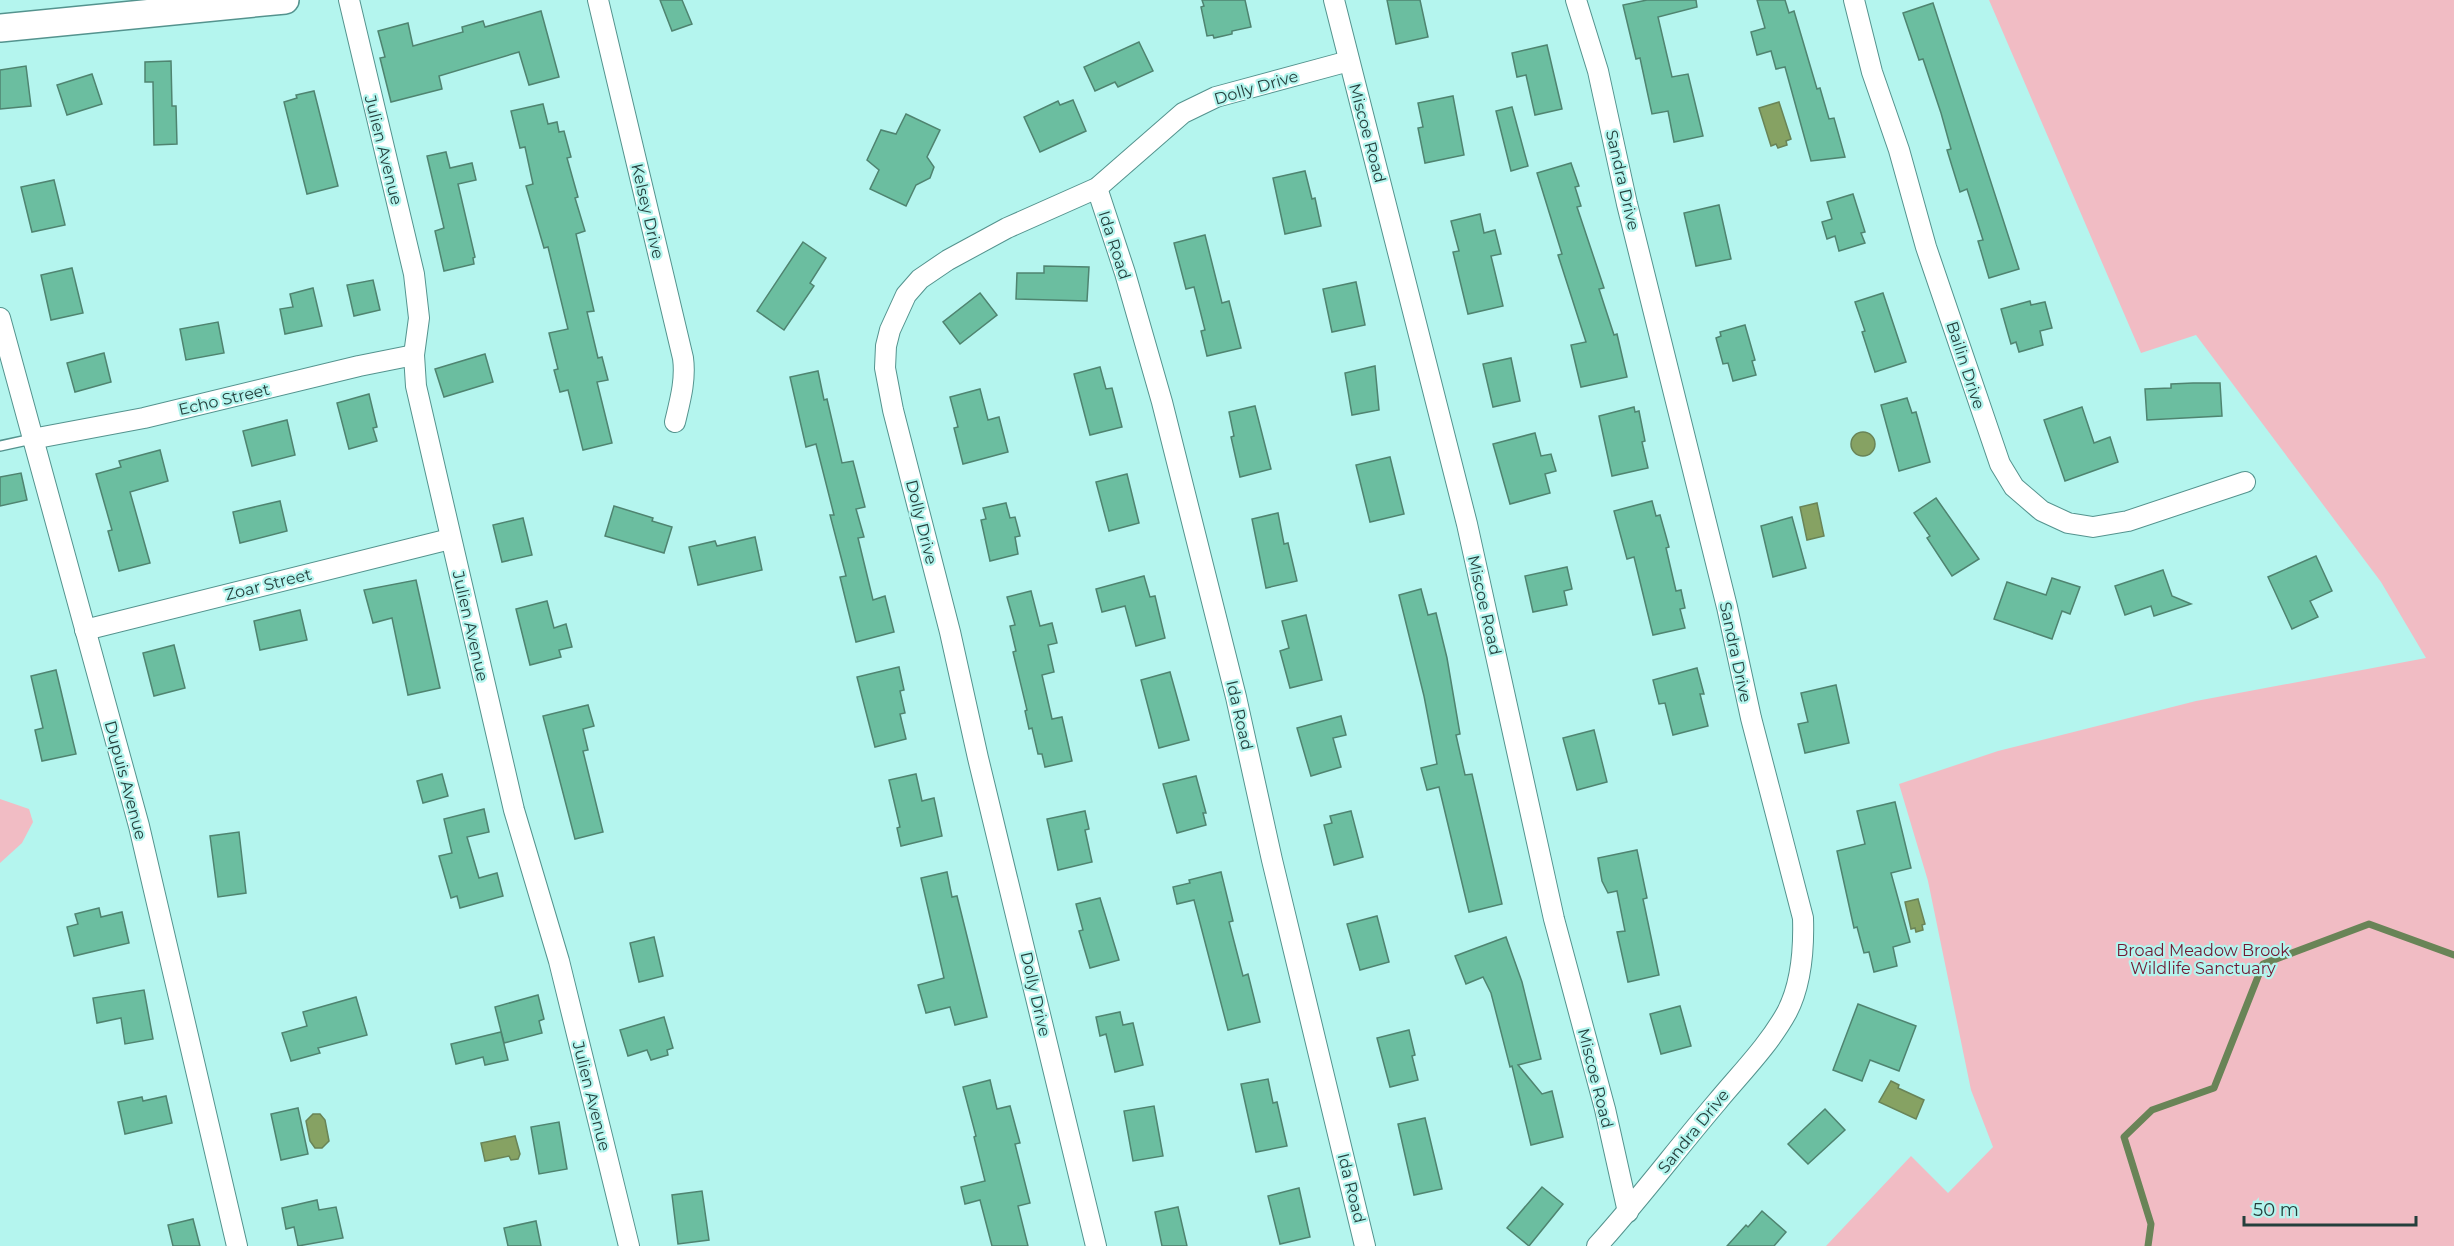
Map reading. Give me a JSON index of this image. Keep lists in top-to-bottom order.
{
  "streets": {
    "street": [
      "Dolly Drive",
      "Miscoe Road",
      "Julien Avenue",
      "Sandra Drive",
      "Kelsey Drive",
      "Ida Road",
      "Bailin Drive",
      "Echo Street",
      "Zoar Street",
      "Dupuis Avenue"
    ]
  },
  "crossings": [
    ["Dolly Drive", "Miscoe Road"],
    ["Dolly Drive", "Ida Road"],
    ["Miscoe Road", "Sandra Drive"],
    ["Julien Avenue", "Echo Street"],
    ["Julien Avenue", "Zoar Street"],
    ["Echo Street", "Dupuis Avenue"],
    ["Zoar Street", "Dupuis Avenue"]
  ],
  "parks": ["Broad Meadow Brook Wildlife Sanctuary"],
  "scale_bar": "50 m"
}
